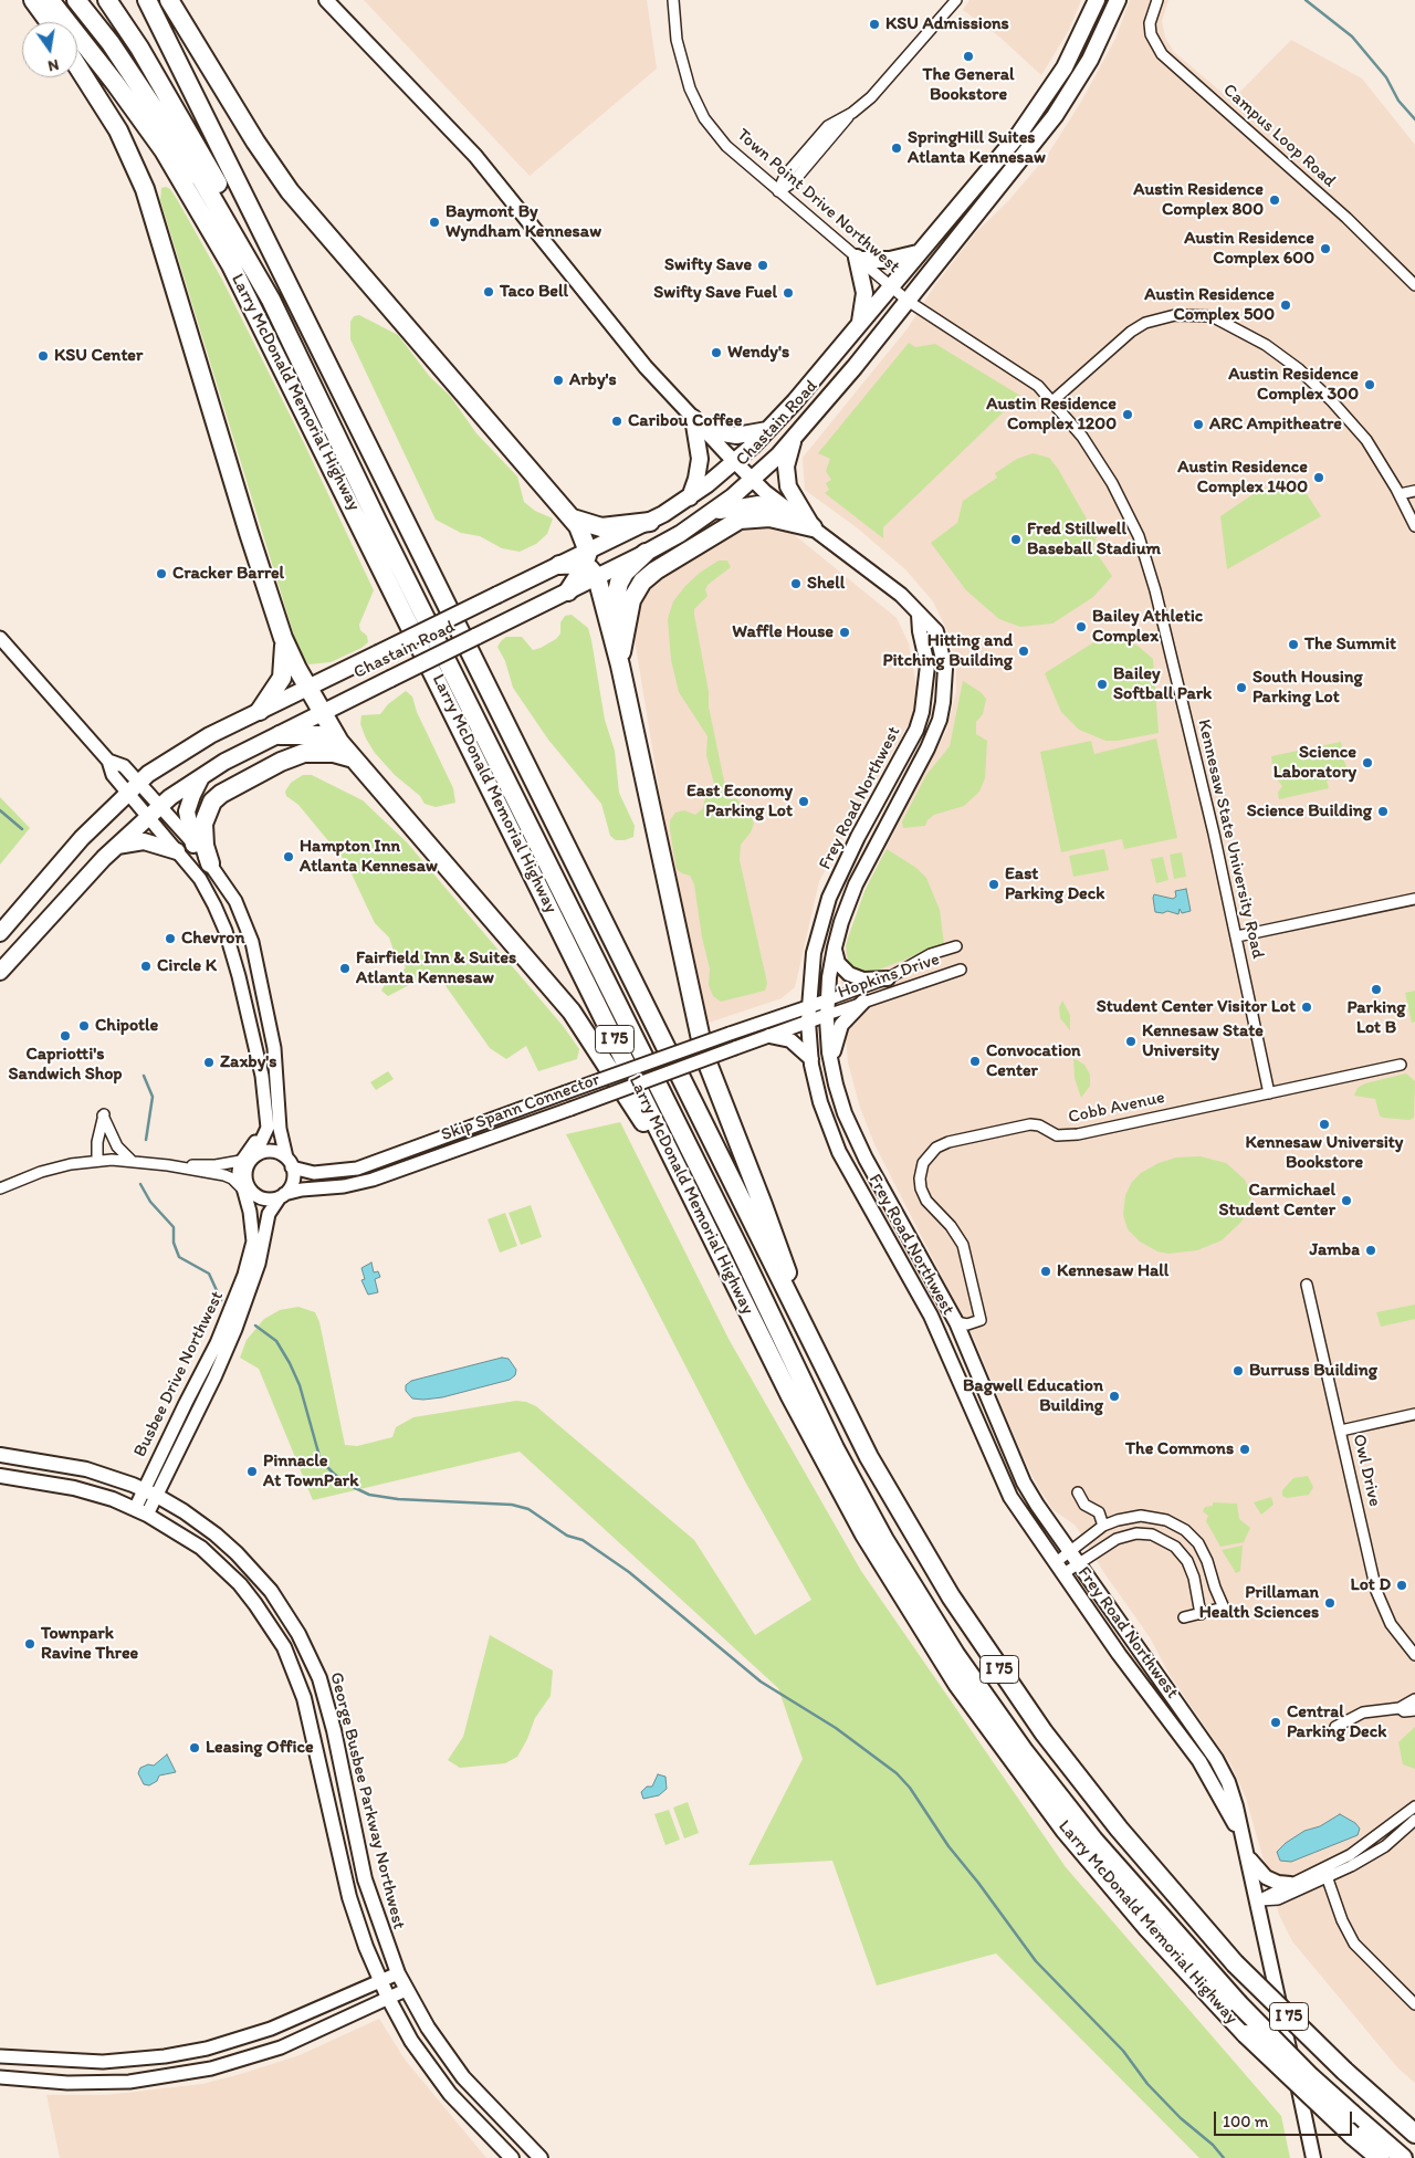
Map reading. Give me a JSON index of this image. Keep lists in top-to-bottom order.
{
  "streets": {
    "highway": ["Larry McDonald Memorial Highway", "I 75"],
    "main road": ["Chastain Road", "Frey Road Northwest", "George Busbee Parkway Northwest"],
    "street": [
      "Campus Loop Road",
      "Town Point Drive Northwest",
      "Kennesaw State University Road",
      "Hopkins Drive",
      "Skip Spann Connector",
      "Cobb Avenue",
      "Busbee Drive Northwest",
      "Owl Drive"
    ]
  },
  "crossings": [
    ["Town Point Drive Northwest", "Chastain Road"],
    ["Town Point Drive Northwest", "Kennesaw State University Road"],
    ["Chastain Road", "Frey Road Northwest"],
    ["Chastain Road", "Kennesaw State University Road"],
    ["Frey Road Northwest", "Hopkins Drive"],
    ["Frey Road Northwest", "Skip Spann Connector"],
    ["Frey Road Northwest", "Cobb Avenue"],
    ["Kennesaw State University Road", "Cobb Avenue"],
    ["Hopkins Drive", "Skip Spann Connector"],
    ["Skip Spann Connector", "Busbee Drive Northwest"],
    ["Busbee Drive Northwest", "George Busbee Parkway Northwest"]
  ],
  "places": [
    "KSU Admissions",
    "The General Bookstore",
    "SpringHill Suites Atlanta Kennesaw",
    "Austin Residence Complex 800",
    "Baymont By Wyndham Kennesaw",
    "Austin Residence Complex 600",
    "Swifty Save",
    "Taco Bell",
    "Swifty Save Fuel",
    "Austin Residence Complex 500",
    "Wendy's",
    "KSU Center",
    "Arby's",
    "Austin Residence Complex 300",
    "Austin Residence Complex 1200",
    "Caribou Coffee",
    "ARC Ampitheatre",
    "Austin Residence Complex 1400",
    "Fred Stillwell Baseball Stadium",
    "Cracker Barrel",
    "Shell",
    "Bailey Athletic Complex",
    "Waffle House",
    "The Summit",
    "Hitting and Pitching Building",
    "Bailey Softball Park",
    "South Housing Parking Lot",
    "Science Laboratory",
    "East Economy Parking Lot",
    "Science Building",
    "Hampton Inn Atlanta Kennesaw",
    "East Parking Deck",
    "Chevron",
    "Circle K",
    "Fairfield Inn & Suites Atlanta Kennesaw",
    "Parking Lot B",
    "Student Center Visitor Lot",
    "Chipotle",
    "Capriotti's Sandwich Shop",
    "Kennesaw State University",
    "Convocation Center",
    "Zaxby's",
    "Kennesaw University Bookstore",
    "Carmichael Student Center",
    "Jamba",
    "Kennesaw Hall",
    "Burruss Building",
    "Bagwell Education Building",
    "The Commons",
    "Pinnacle At TownPark",
    "Lot D",
    "Prillaman Health Sciences",
    "Townpark Ravine Three",
    "Central Parking Deck",
    "Leasing Office"
  ],
  "scale_bar": "100 m",
  "north": "bottom"
}
